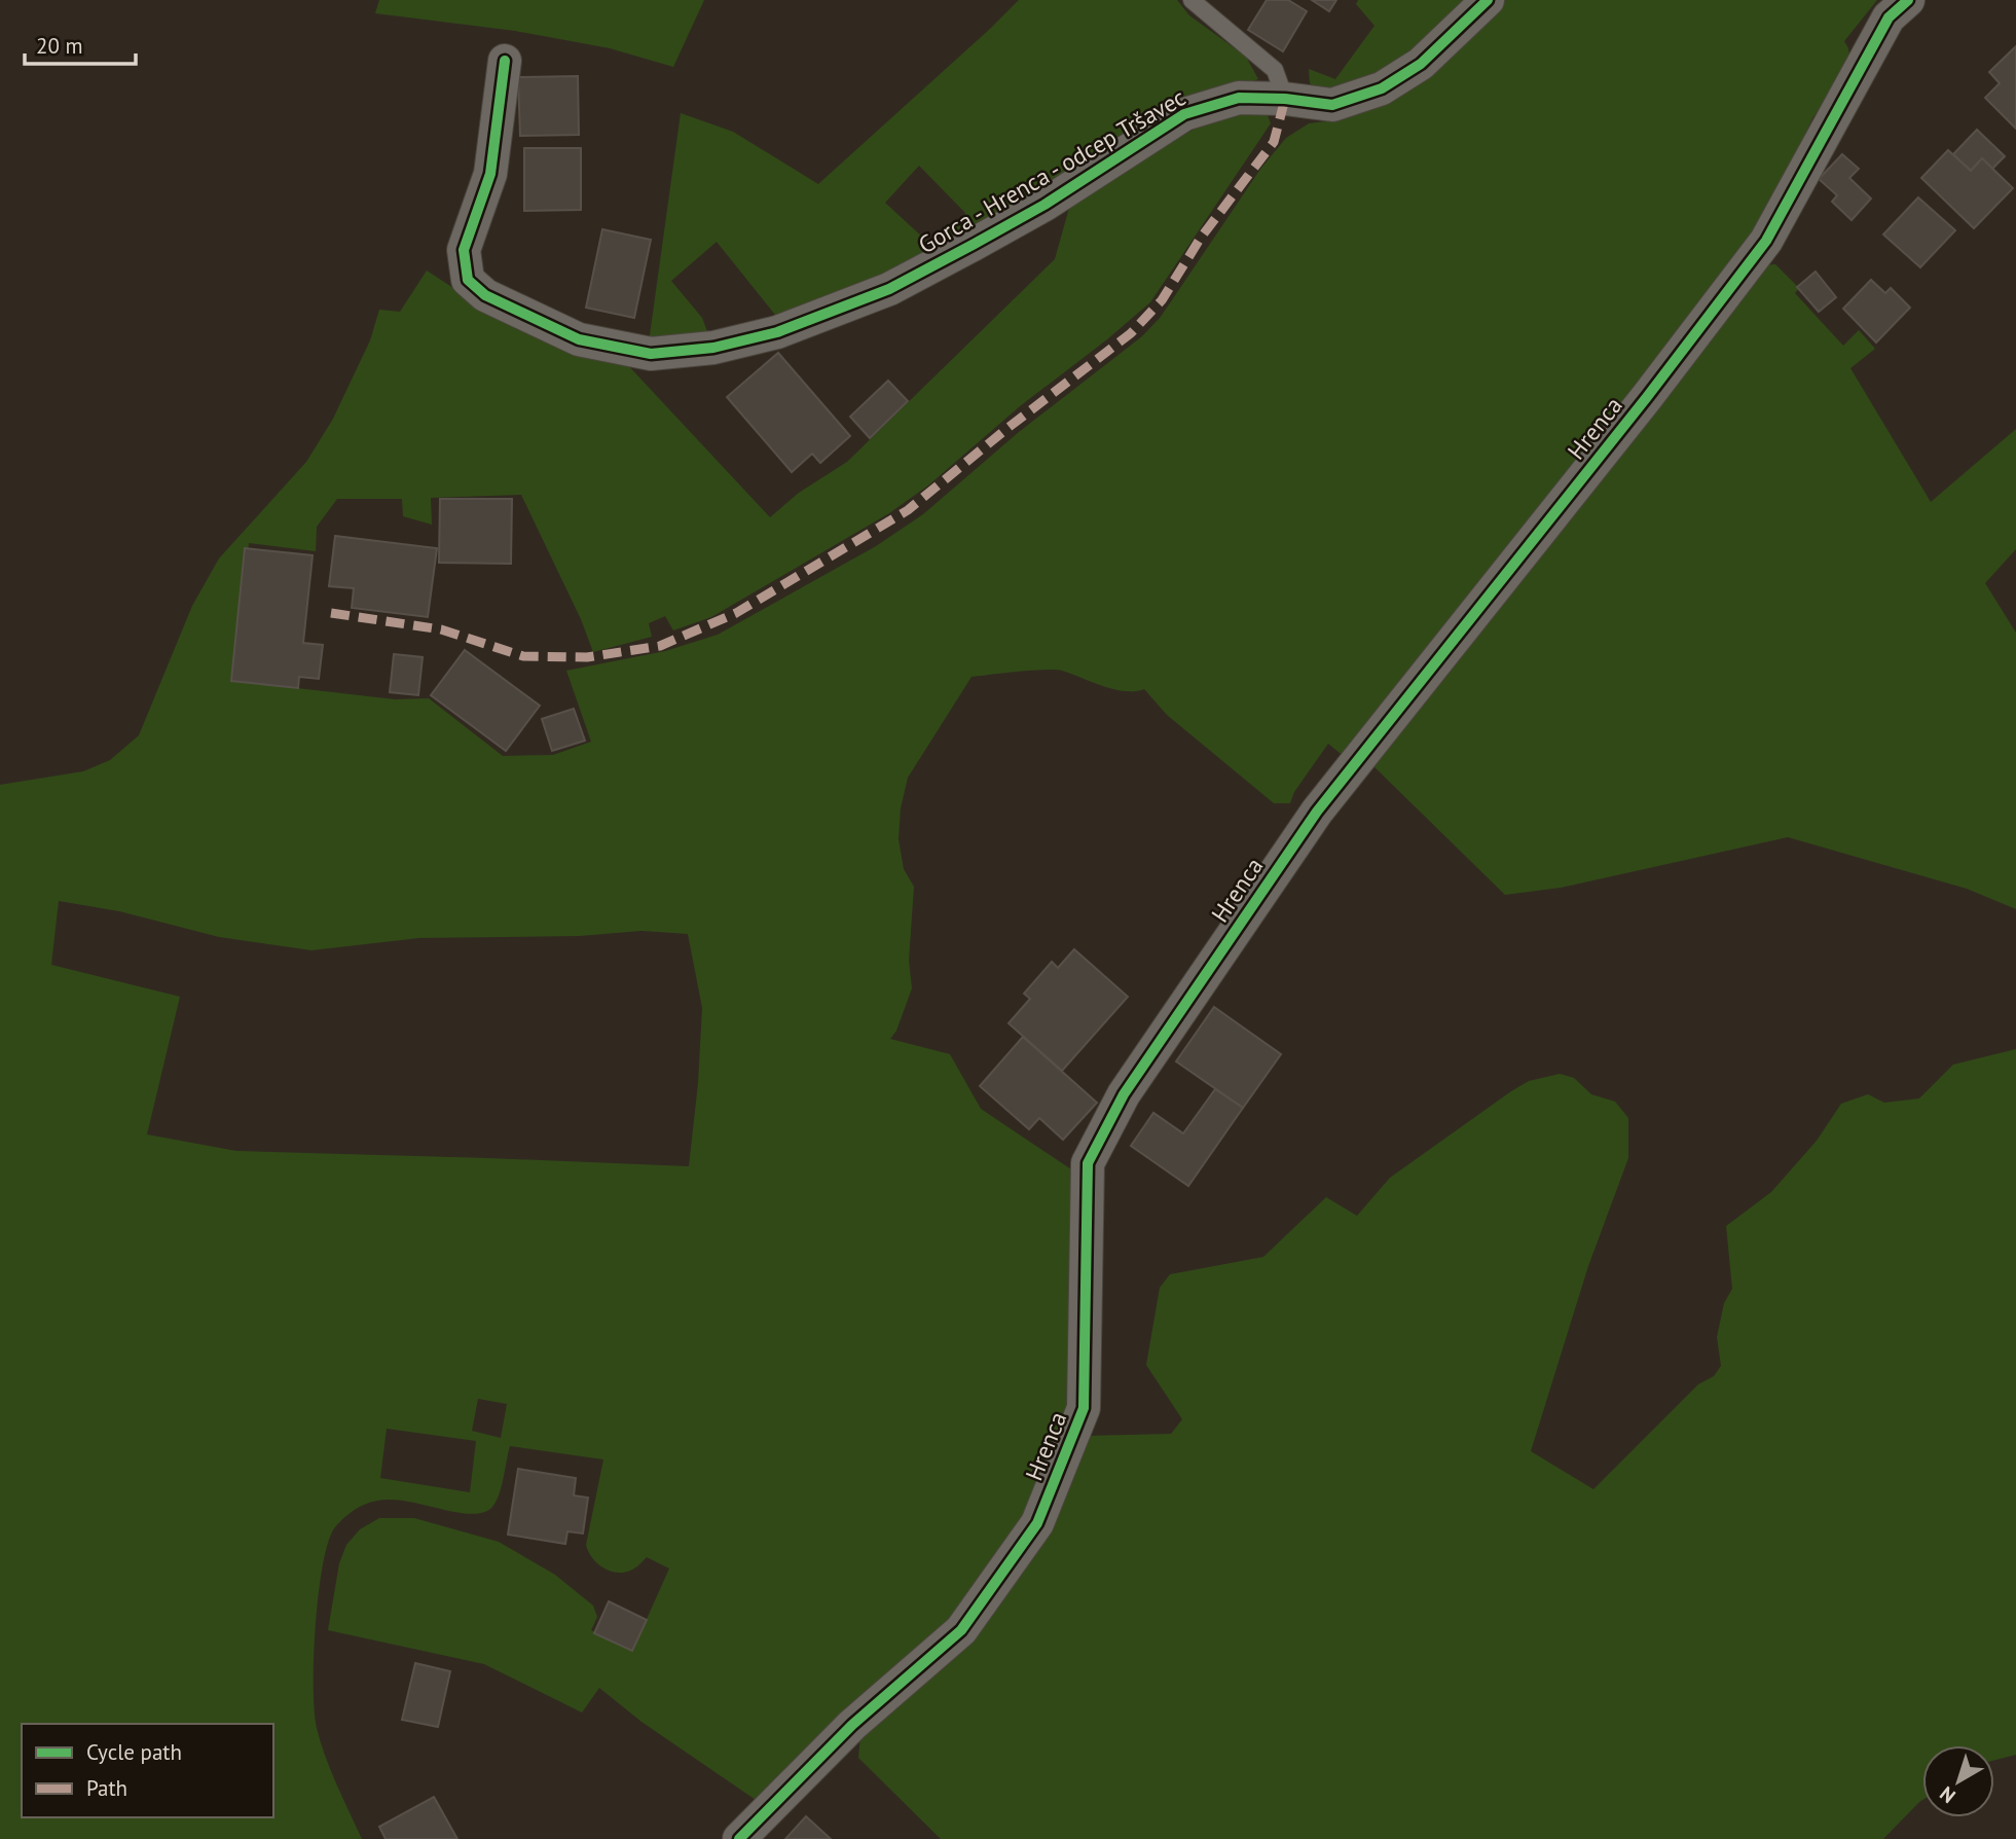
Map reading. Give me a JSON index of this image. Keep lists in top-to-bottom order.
{
  "streets": {
    "street": ["Gorca - Hrenca - odcep Tršavec", "Hrenca"]
  },
  "legend": ["Cycle path", "Path"],
  "scale_bar": "20 m",
  "north": "bottom left"
}
